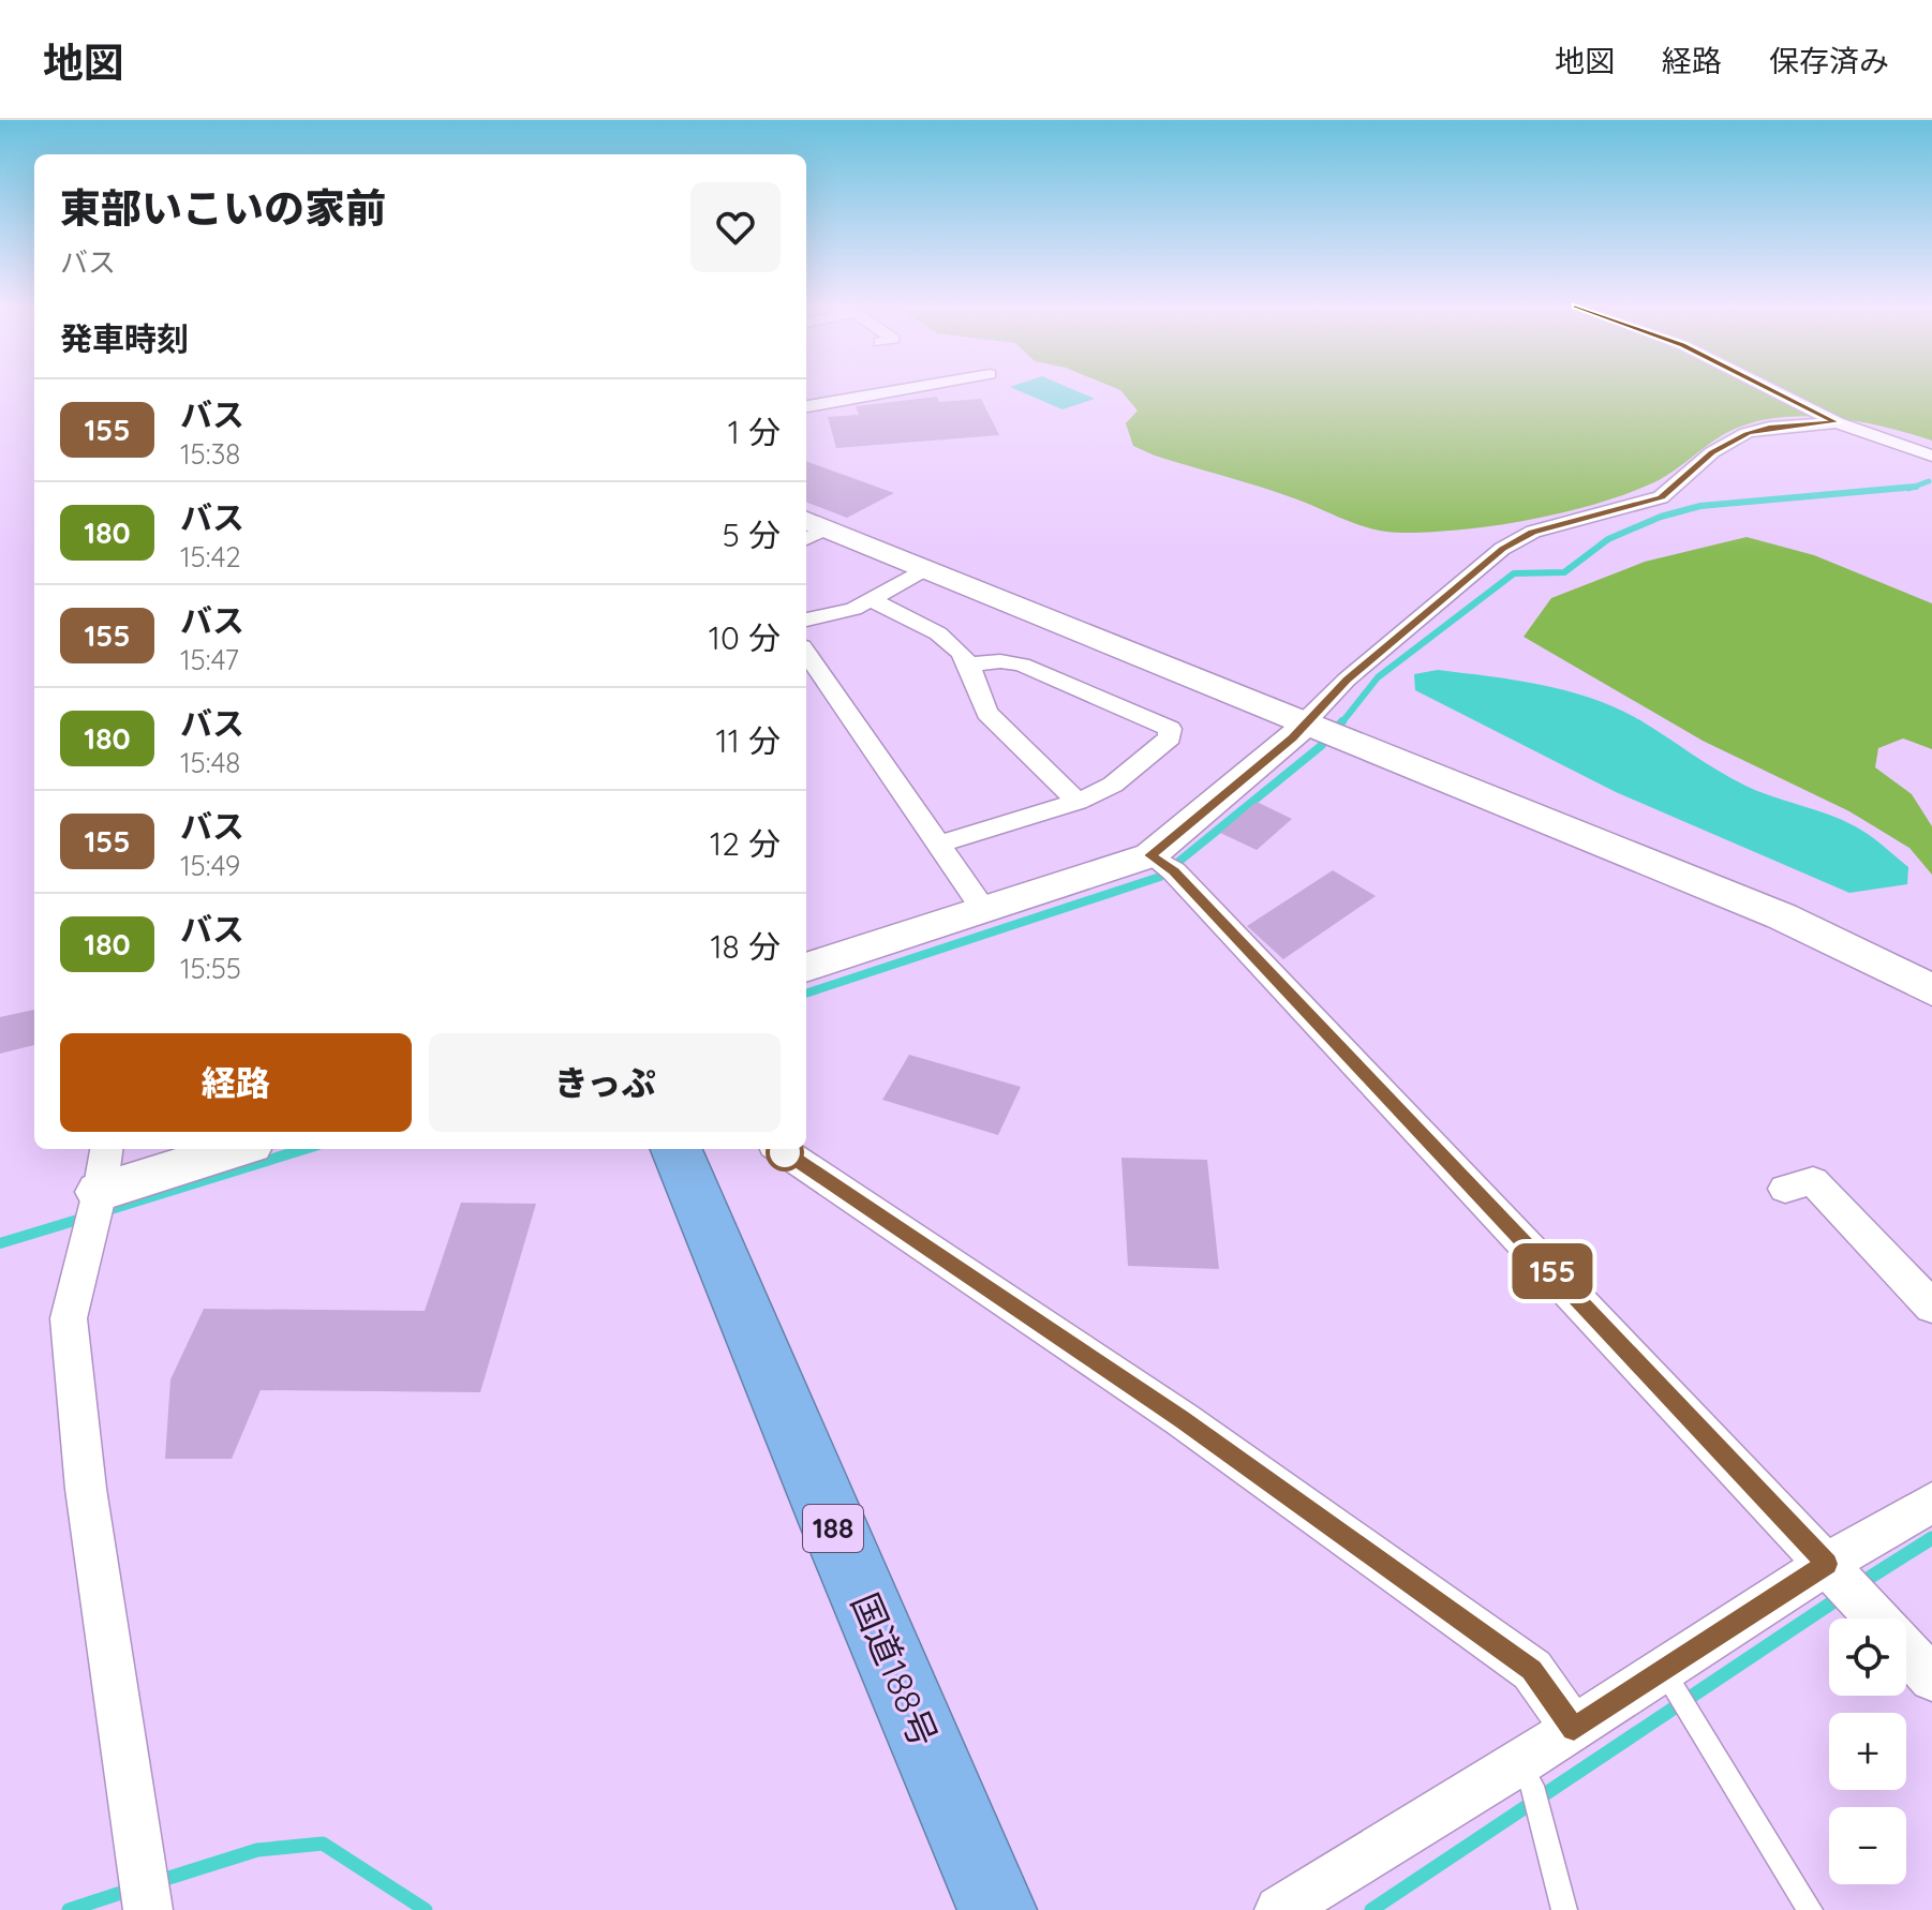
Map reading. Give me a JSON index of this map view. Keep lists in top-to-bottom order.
{
  "streets": {
    "highway": ["188", "国道188号"]
  },
  "lines": ["bus line 155"],
  "page": {
    "header": "地図",
    "nav": ["地図", "経路", "保存済み"],
    "on_map": "155",
    "heading": [
      ["東部いこいの家前", "バス"],
      "発車時刻"
    ],
    "list": [
      {
        "mark": "155",
        "name": "バス",
        "note": "15:38",
        "value": "1 分"
      },
      {
        "mark": "180",
        "name": "バス",
        "note": "15:42",
        "value": "5 分"
      },
      {
        "mark": "155",
        "name": "バス",
        "note": "15:47",
        "value": "10 分"
      },
      {
        "mark": "180",
        "name": "バス",
        "note": "15:48",
        "value": "11 分"
      },
      {
        "mark": "155",
        "name": "バス",
        "note": "15:49",
        "value": "12 分"
      },
      {
        "mark": "180",
        "name": "バス",
        "note": "15:55",
        "value": "18 分"
      }
    ],
    "buttons": ["経路", "きっぷ"],
    "map_buttons": ["+", "−"]
  }
}
